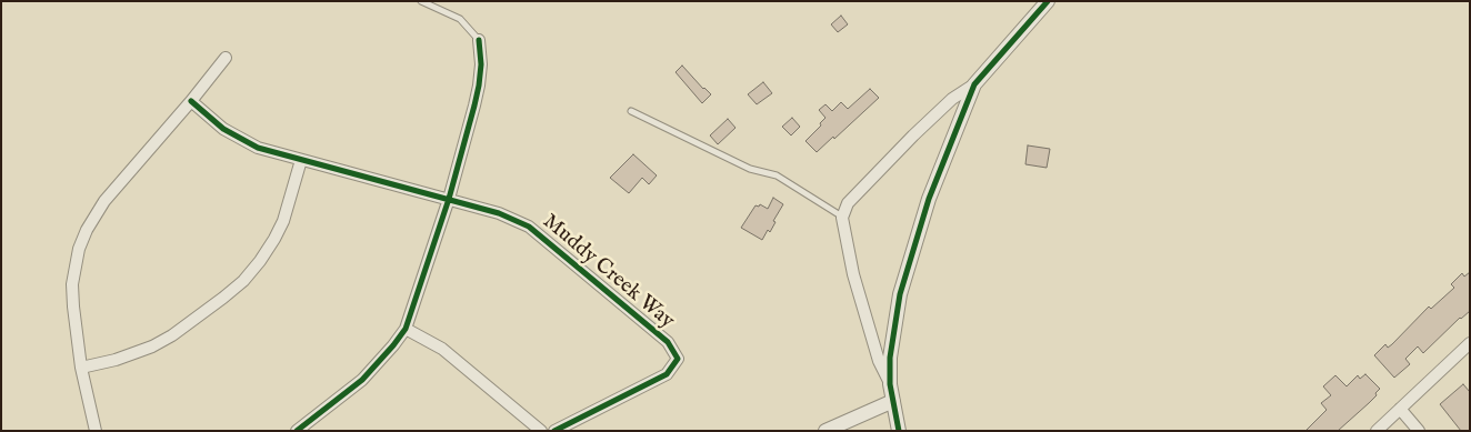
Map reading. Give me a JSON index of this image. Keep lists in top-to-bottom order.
{
  "streets": {
    "street": ["Muddy Creek Way"]
  }
}
